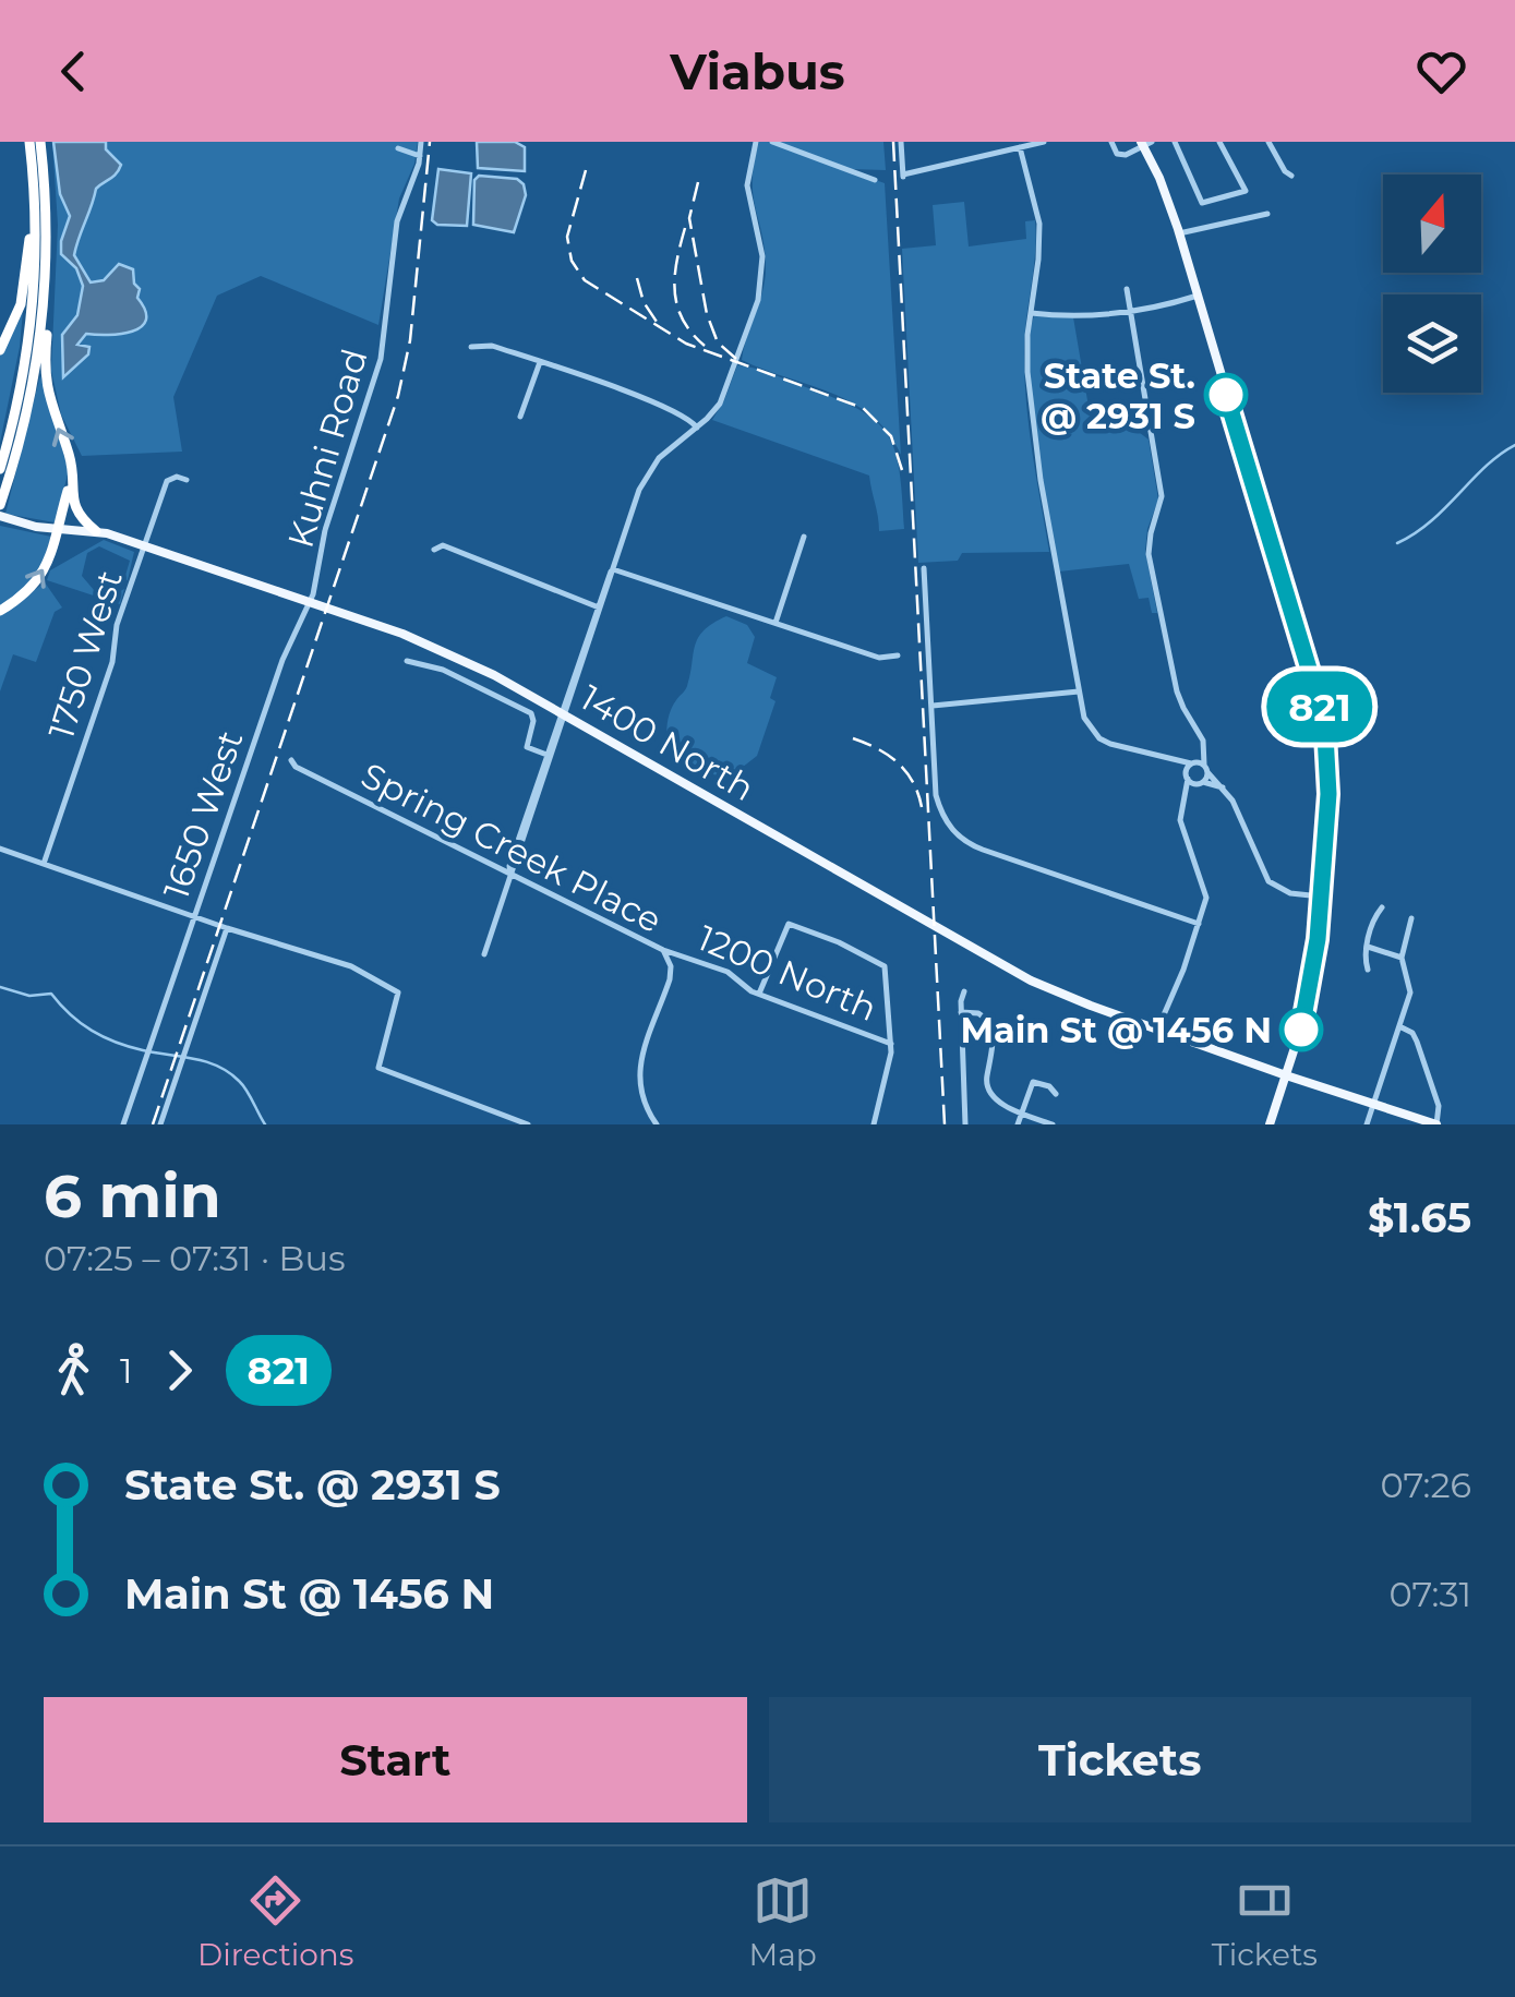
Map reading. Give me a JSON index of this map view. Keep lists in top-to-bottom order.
{
  "streets": {
    "main road": ["1400 North"],
    "street": [
      "Kuhni Road",
      "1750 West",
      "1650 West",
      "Spring Creek Place",
      "1200 North"
    ]
  },
  "crossings": [
    ["Kuhni Road", "1650 West"],
    ["1750 West", "1400 North"],
    ["Spring Creek Place", "1200 North"]
  ],
  "places": ["State St. @ 2931 S", "Main St @ 1456 N"],
  "lines": ["bus line 821"],
  "north": "top",
  "page": {
    "header": "Viabus",
    "on_map": "821",
    "heading": ["6 min", "07:25 – 07:31 · Bus", "$1.65"],
    "legs": ["1", "821"],
    "list": [
      {
        "name": "State St. @ 2931 S",
        "value": "07:26"
      },
      {
        "name": "Main St @ 1456 N",
        "value": "07:31"
      }
    ],
    "buttons": ["Start", "Tickets"],
    "tabs": ["Directions", "Map", "Tickets"]
  }
}
